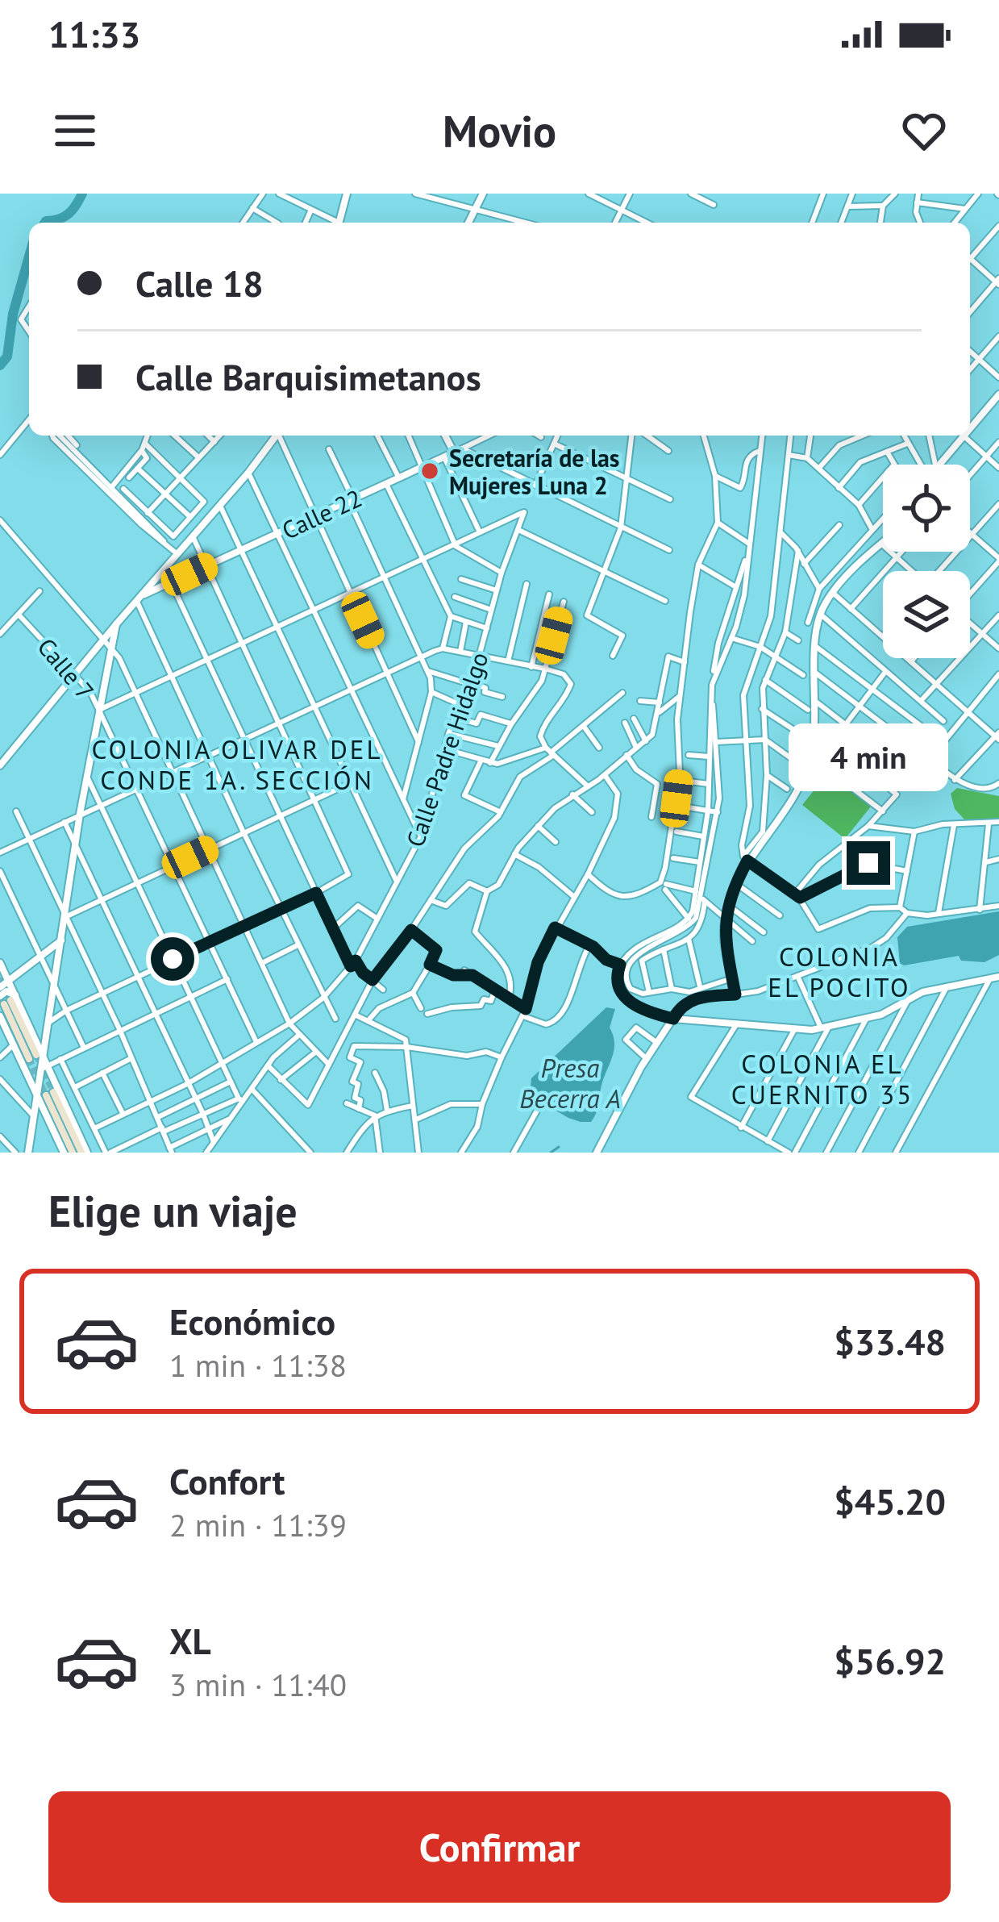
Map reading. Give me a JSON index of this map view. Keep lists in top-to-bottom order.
{
  "streets": {
    "street": ["Calle 22", "Calle 7", "Calle Padre Hidalgo"]
  },
  "crossings": [
    ["Calle 7", "Calle Padre Hidalgo"]
  ],
  "districts": ["COLONIA OLIVAR DEL CONDE 1A. SECCIÓN", "COLONIA EL POCITO", "COLONIA EL CUERNITO 35"],
  "water": ["Presa Becerra A"],
  "places": ["Secretaría de las Mujeres Luna 2"],
  "page": {
    "status": "11:33",
    "header": "Movio",
    "banner": ["Calle 18", "Calle Barquisimetanos"],
    "bubble": "4 min",
    "heading": "Elige un viaje",
    "list": [
      {
        "name": "Económico",
        "note": "1 min · 11:38",
        "value": "$33.48"
      },
      {
        "name": "Confort",
        "note": "2 min · 11:39",
        "value": "$45.20"
      },
      {
        "name": "XL",
        "note": "3 min · 11:40",
        "value": "$56.92"
      }
    ],
    "buttons": "Confirmar"
  }
}
